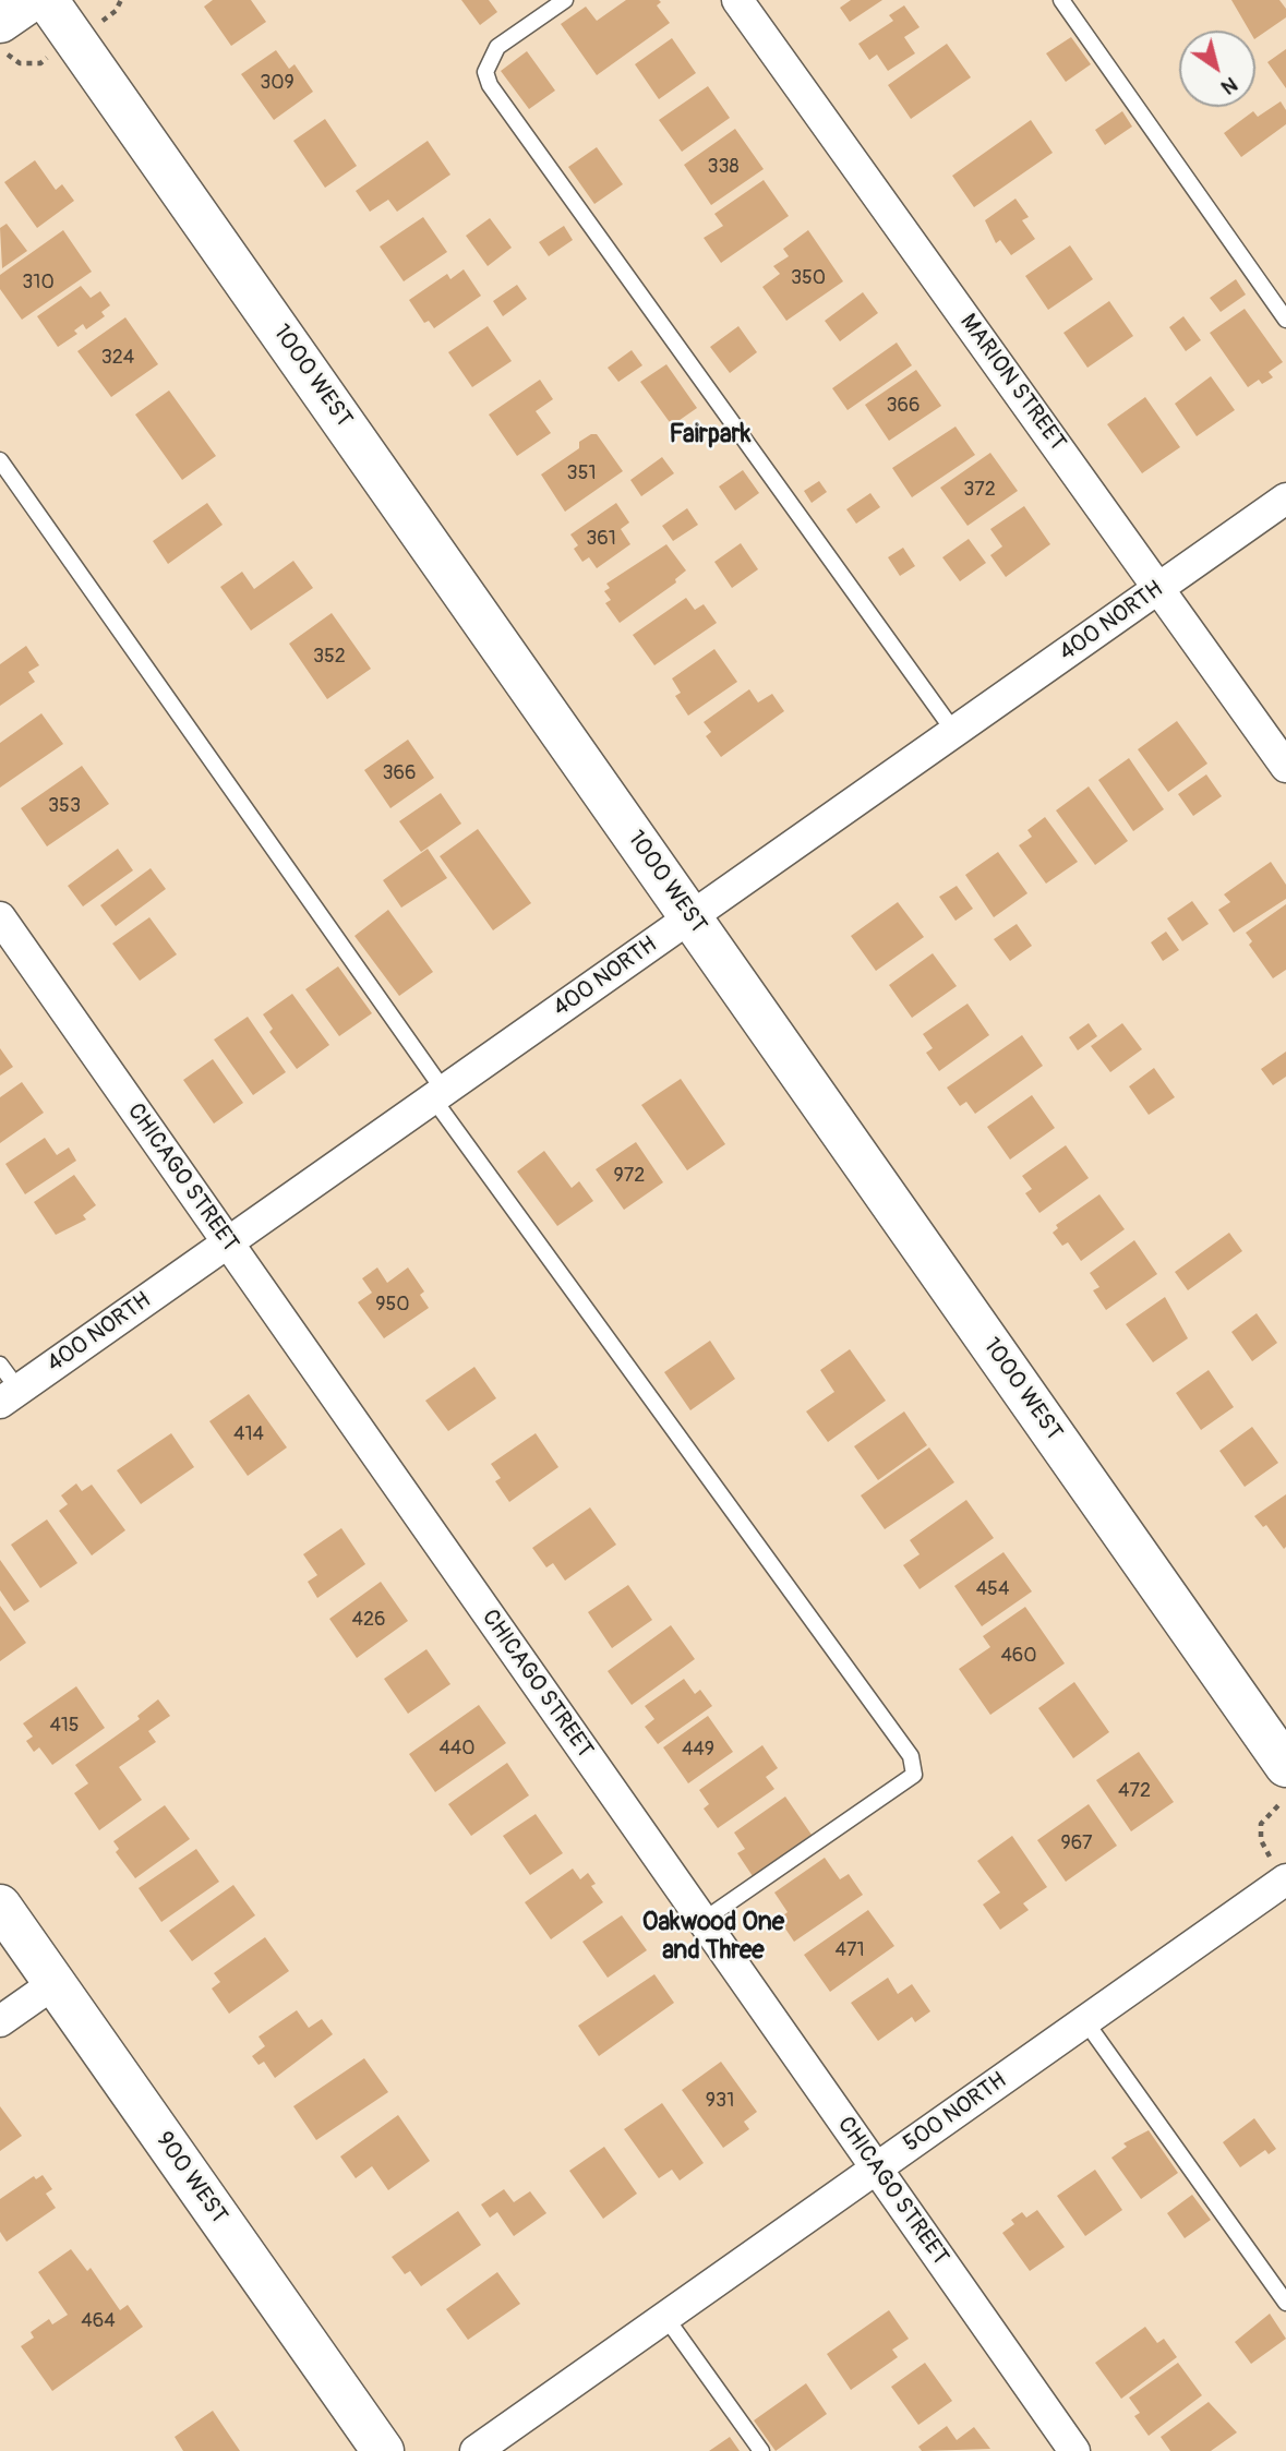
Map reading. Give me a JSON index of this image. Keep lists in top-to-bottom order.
{
  "streets": {
    "street": [
      "1000 WEST",
      "MARION STREET",
      "400 NORTH",
      "CHICAGO STREET",
      "500 NORTH",
      "900 WEST"
    ]
  },
  "crossings": [
    ["1000 WEST", "400 NORTH"],
    ["MARION STREET", "400 NORTH"],
    ["400 NORTH", "CHICAGO STREET"],
    ["CHICAGO STREET", "500 NORTH"]
  ],
  "districts": ["Fairpark", "Oakwood One and Three"],
  "house_numbers": [
    "309",
    "338",
    "350",
    "310",
    "324",
    "366",
    "351",
    "372",
    "361",
    "352",
    "366",
    "353",
    "972",
    "950",
    "414",
    "454",
    "426",
    "460",
    "415",
    "440",
    "449",
    "472",
    "967",
    "471",
    "931",
    "464"
  ],
  "north": "bottom right"
}
